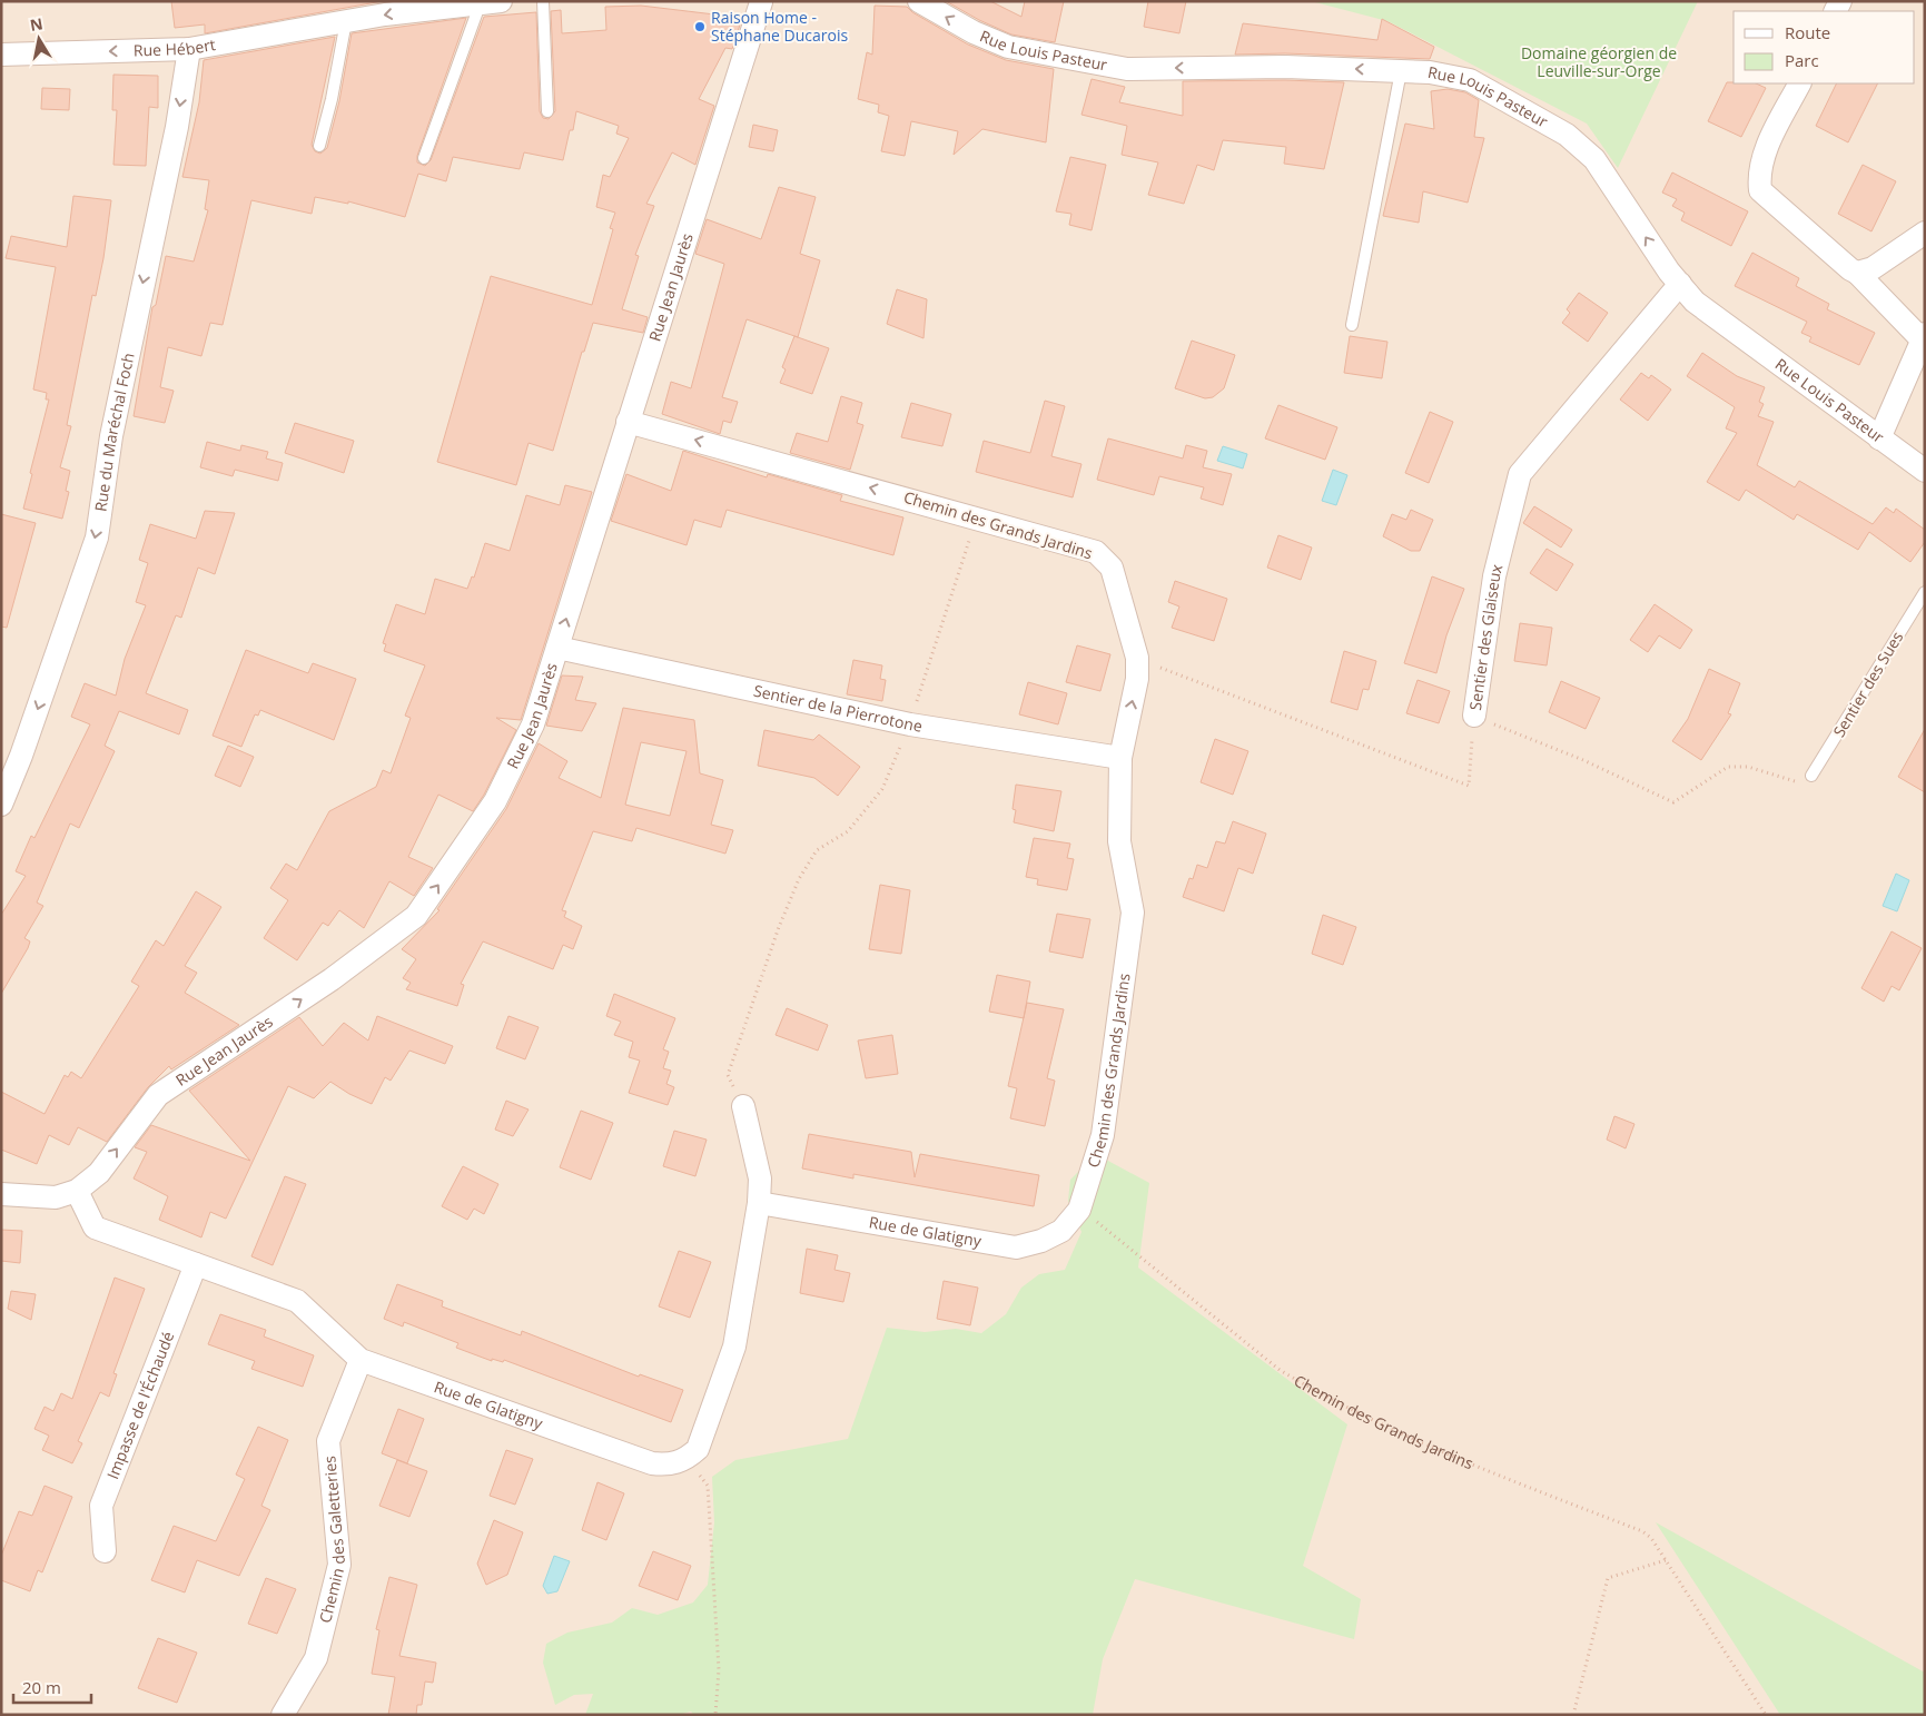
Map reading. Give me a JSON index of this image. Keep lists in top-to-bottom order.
{
  "streets": {
    "street": [
      "Rue Hébert",
      "Rue Louis Pasteur",
      "Rue Jean Jaurès",
      "Rue du Maréchal Foch",
      "Chemin des Grands Jardins",
      "Sentier des Glaiseux",
      "Sentier de la Pierrotone",
      "Rue de Glatigny",
      "Impasse de l'Échaudé",
      "Chemin des Galetteries"
    ],
    "lane": ["Sentier des Sues"]
  },
  "crossings": [
    ["Rue Hébert", "Rue du Maréchal Foch"],
    ["Rue Louis Pasteur", "Sentier des Glaiseux"],
    ["Rue Jean Jaurès", "Chemin des Grands Jardins"],
    ["Rue Jean Jaurès", "Sentier de la Pierrotone"],
    ["Rue Jean Jaurès", "Rue de Glatigny"],
    ["Chemin des Grands Jardins", "Sentier de la Pierrotone"],
    ["Chemin des Grands Jardins", "Rue de Glatigny"],
    ["Sentier des Glaiseux", "Sentier des Sues"],
    ["Rue de Glatigny", "Impasse de l'Échaudé"],
    ["Rue de Glatigny", "Chemin des Galetteries"]
  ],
  "one_way": [
    "Rue Hébert",
    "Rue Louis Pasteur",
    "Rue Jean Jaurès",
    "Rue du Maréchal Foch"
  ],
  "parks": ["Domaine géorgien de Leuville-sur-Orge"],
  "places": ["Raison Home - Stéphane Ducarois"],
  "legend": ["Route", "Parc"],
  "scale_bar": "20 m",
  "north": "top"
}
